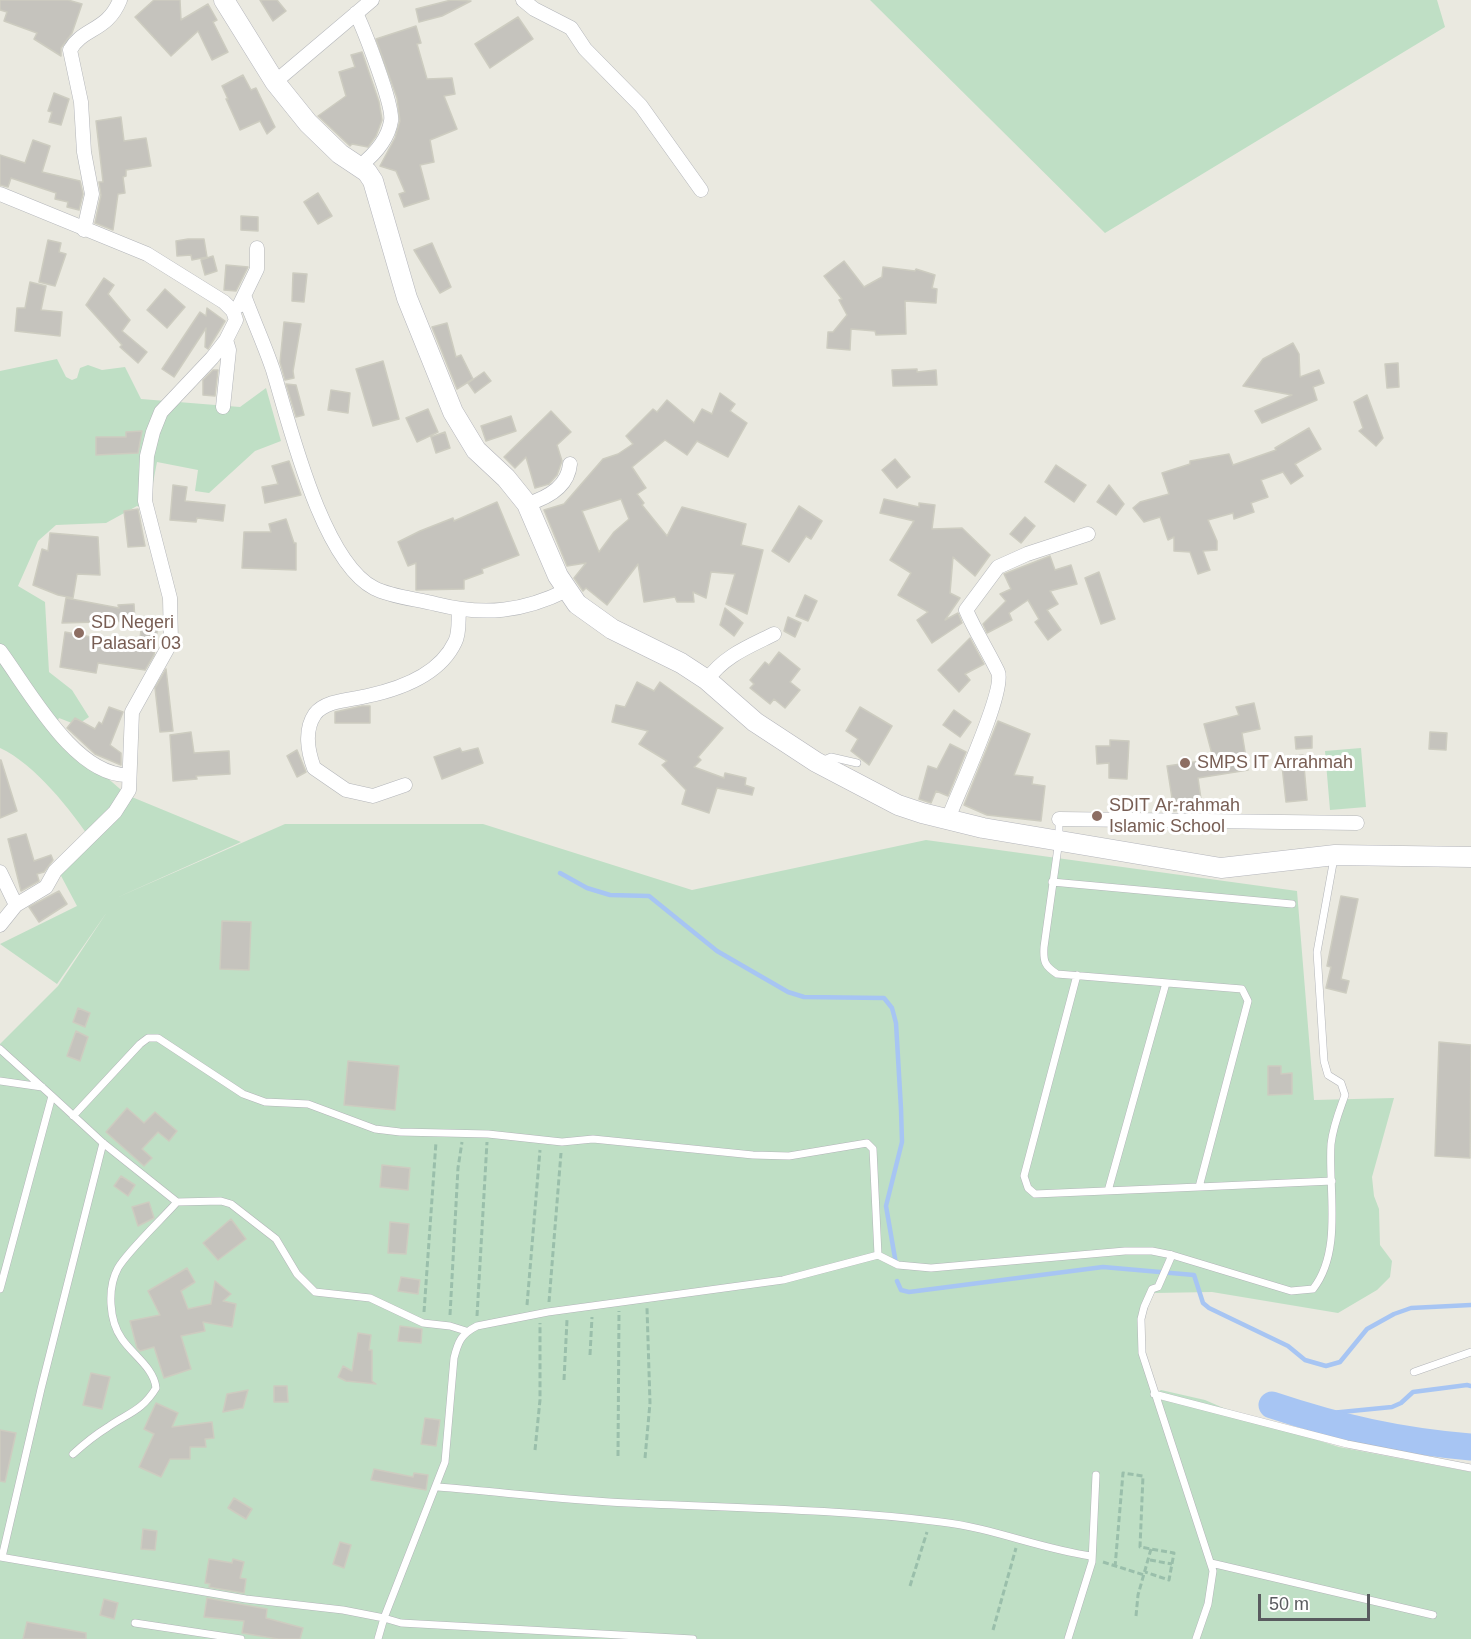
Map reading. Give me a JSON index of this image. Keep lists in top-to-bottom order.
{
  "places": ["SD Negeri Palasari 03", "SMPS IT Arrahmah", "SDIT Ar-rahmah Islamic School"],
  "scale_bar": "50 m"
}
